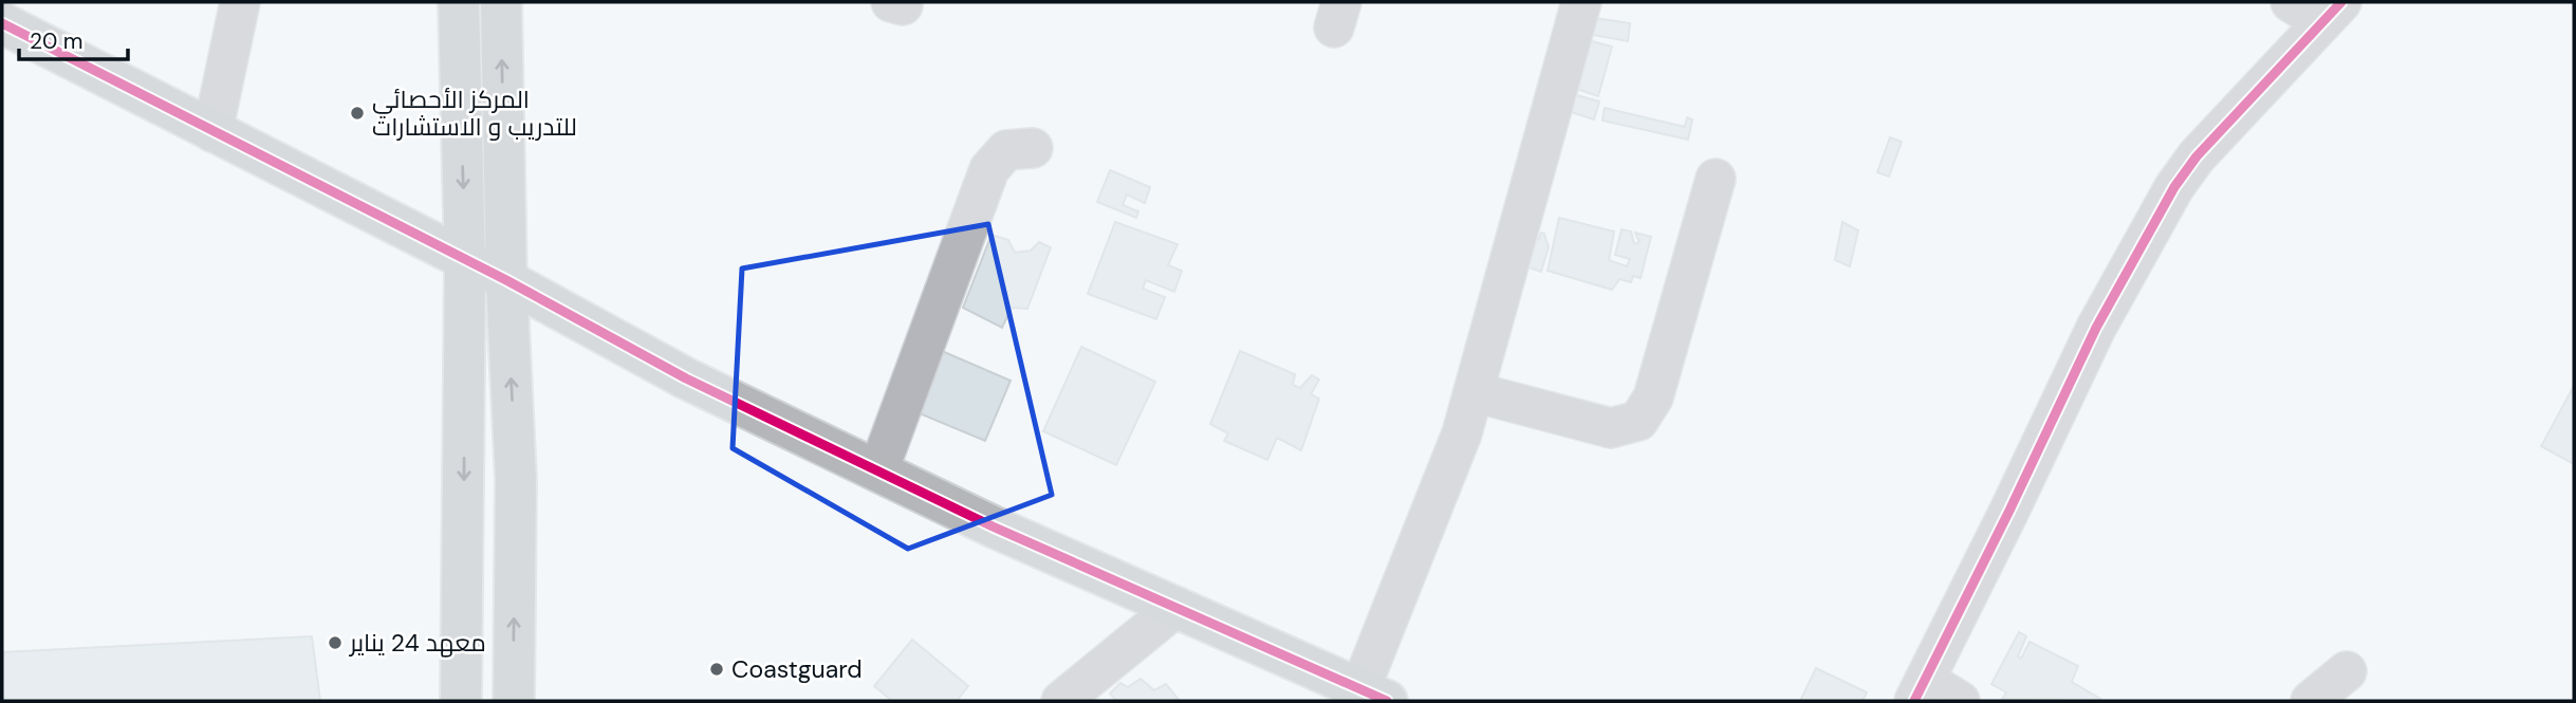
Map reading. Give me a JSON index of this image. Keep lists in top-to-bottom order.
{
  "places": ["المركز الأحصائي للتدريب و الاستشارات", "معهد 24 يناير", "Coastguard"],
  "scale_bar": "20 m"
}
